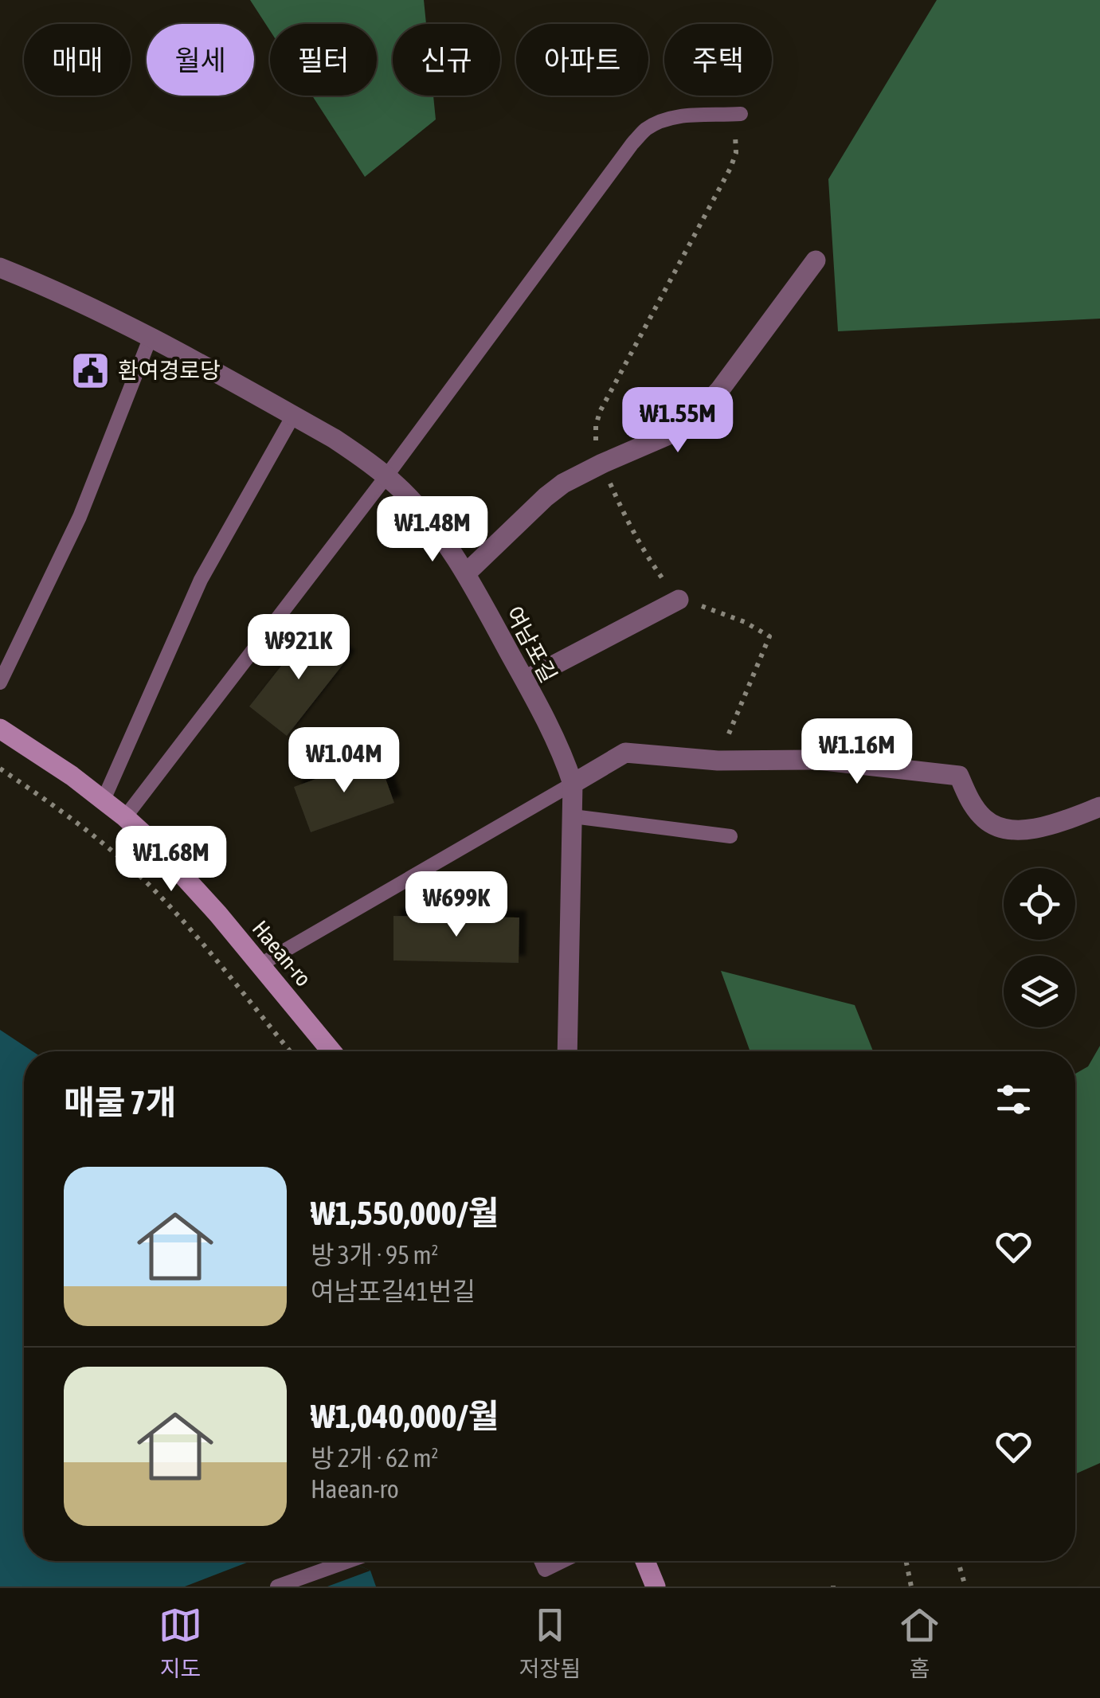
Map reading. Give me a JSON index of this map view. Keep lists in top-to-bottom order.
{
  "streets": {
    "street": ["여남포길", "Haean-ro"]
  },
  "places": {
    "public building": ["환여경로당"]
  },
  "page": {
    "chip": [
      "매매",
      "월세",
      "필터",
      "신규",
      "아파트",
      "주택"
    ],
    "price": [
      "₩1.55M",
      "₩1.48M",
      "₩921K",
      "₩1.16M",
      "₩1.04M",
      "₩1.68M",
      "₩699K"
    ],
    "heading": "매물 7개",
    "list": [
      {
        "name": "₩1,550,000/월",
        "note": "방 3개 · 95 m² · 여남포길41번길"
      },
      {
        "name": "₩1,040,000/월",
        "note": "방 2개 · 62 m² · Haean-ro"
      }
    ],
    "tabs": ["지도", "저장됨", "홈"]
  }
}
